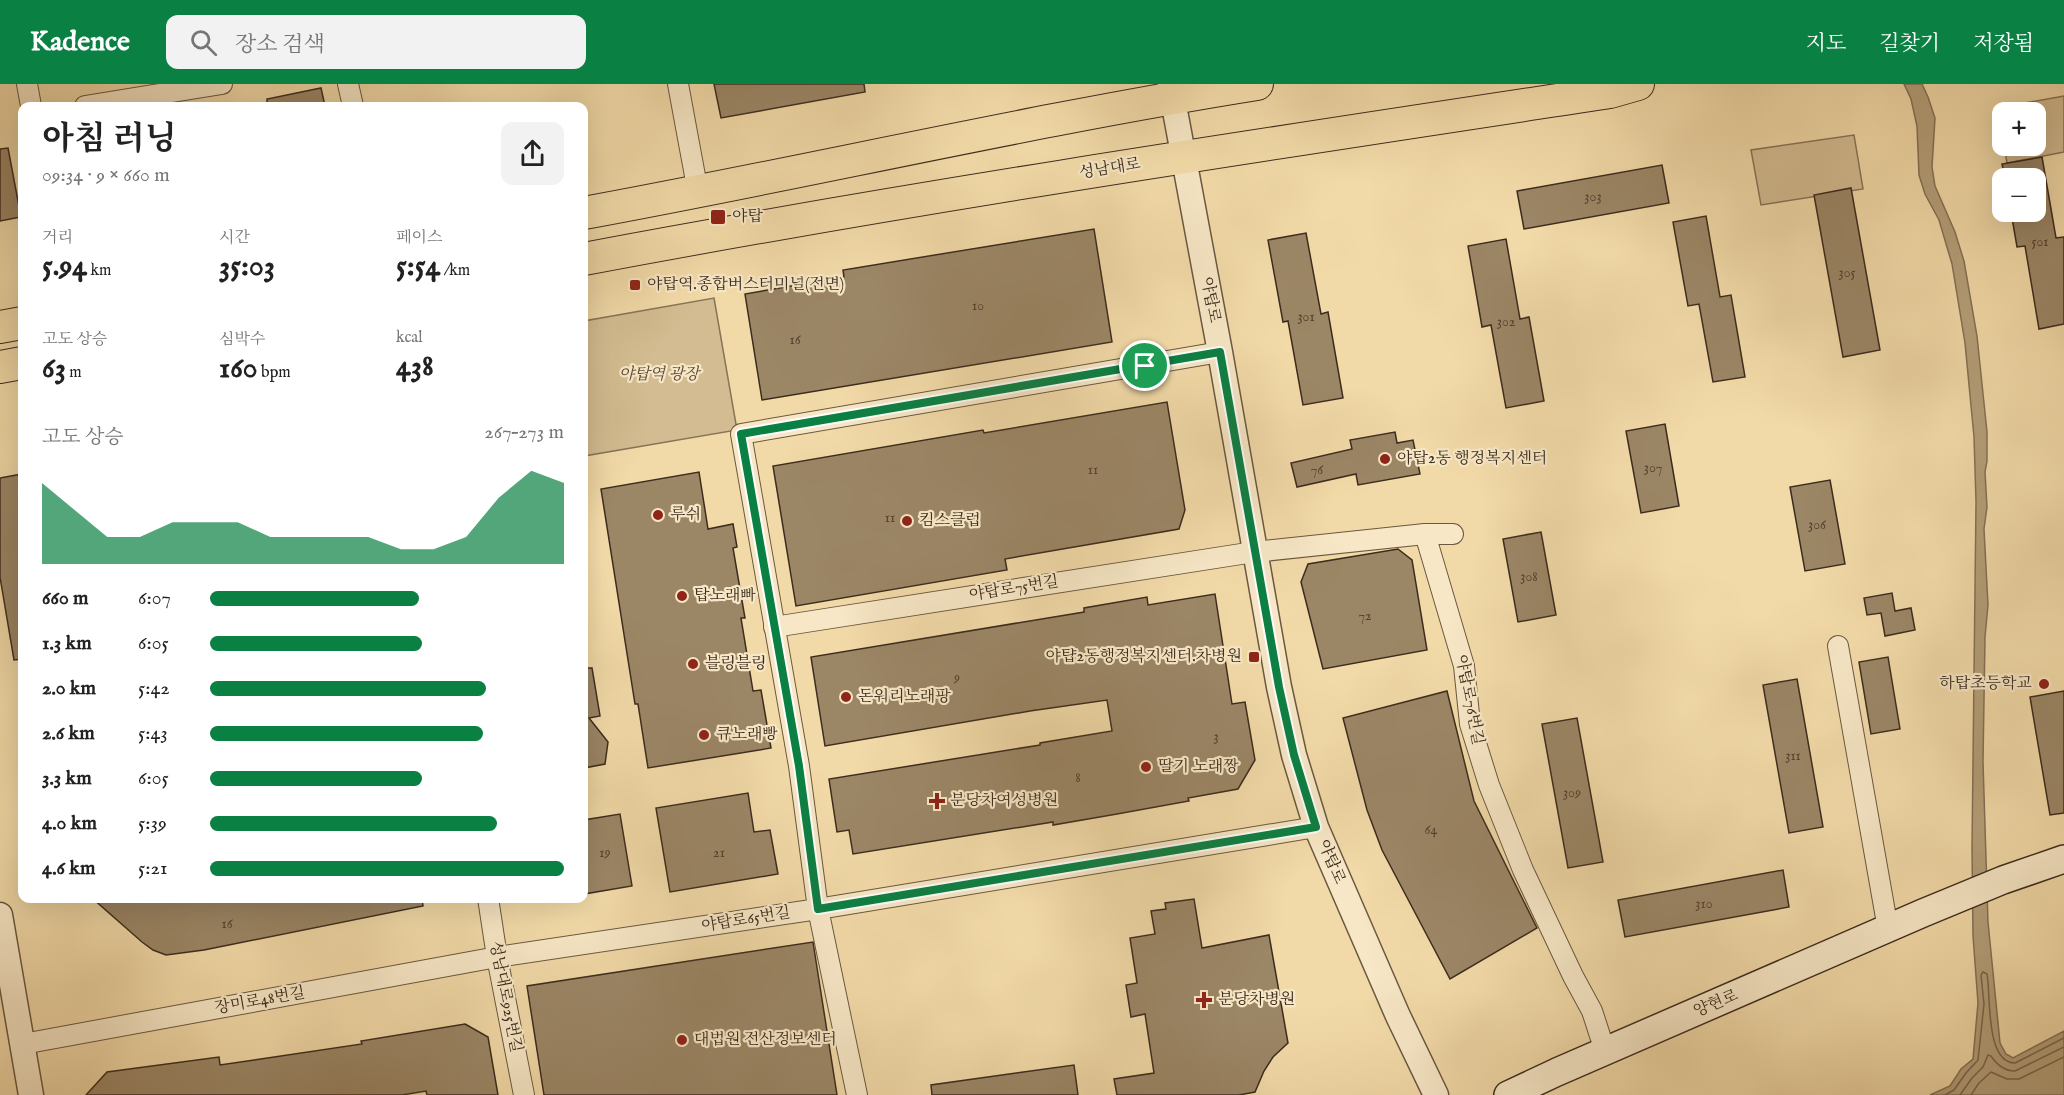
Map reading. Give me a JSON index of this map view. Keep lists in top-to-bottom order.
{
  "streets": {
    "main road": ["성남대로", "양현로"],
    "street": [
      "야탑로",
      "야탑로75번길",
      "야탑로76번길",
      "야탑로65번길",
      "성남대로925번길",
      "장미로48번길"
    ]
  },
  "crossings": [
    ["성남대로", "야탑로"],
    ["야탑로", "야탑로75번길"],
    ["야탑로", "야탑로65번길"],
    ["야탑로76번길", "양현로"],
    ["야탑로65번길", "성남대로925번길"],
    ["야탑로65번길", "장미로48번길"],
    ["성남대로925번길", "장미로48번길"]
  ],
  "parks": ["야탑역 광장"],
  "places": {
    "transit": ["야탑", "야탑역.종합버스터미널(전면)", "야턉2동행정복지센터.차병원"],
    "other": [
      "야탑2동 행정복지센터",
      "루쉬",
      "킴스클럽",
      "탑노래빠",
      "블링블링",
      "하탑초등학교",
      "돈워리노래팡",
      "큐노래빵",
      "딸기 노래짱",
      "대법원 전산정보센터"
    ],
    "health": ["분당차여성병원", "분당차병원"]
  },
  "house_numbers": [
    "303",
    "501",
    "305",
    "10",
    "301",
    "302",
    "16",
    "307",
    "11",
    "76",
    "11",
    "306",
    "308",
    "72",
    "9",
    "3",
    "311",
    "8",
    "309",
    "64",
    "19",
    "21",
    "310",
    "16"
  ],
  "page": {
    "header": "Kadence",
    "search": "장소 검색",
    "nav": ["지도", "길찾기", "저장됨"],
    "map_buttons": ["+", "−"],
    "heading": ["아침 러닝", "09:34 · 9 × 660 m"],
    "stats": [
      ["거리", "5.94 km"],
      ["시간", "35:03"],
      ["페이스", "5:54 /km"],
      ["고도 상승", "63 m"],
      ["심박수", "160 bpm"],
      ["kcal", "438"]
    ],
    "chart": ["고도 상승", "267–273 m"],
    "list": [
      {
        "name": "660 m",
        "note": "6:07"
      },
      {
        "name": "1.3 km",
        "note": "6:05"
      },
      {
        "name": "2.0 km",
        "note": "5:42"
      },
      {
        "name": "2.6 km",
        "note": "5:43"
      },
      {
        "name": "3.3 km",
        "note": "6:05"
      },
      {
        "name": "4.0 km",
        "note": "5:39"
      },
      {
        "name": "4.6 km",
        "note": "5:21"
      }
    ]
  }
}
